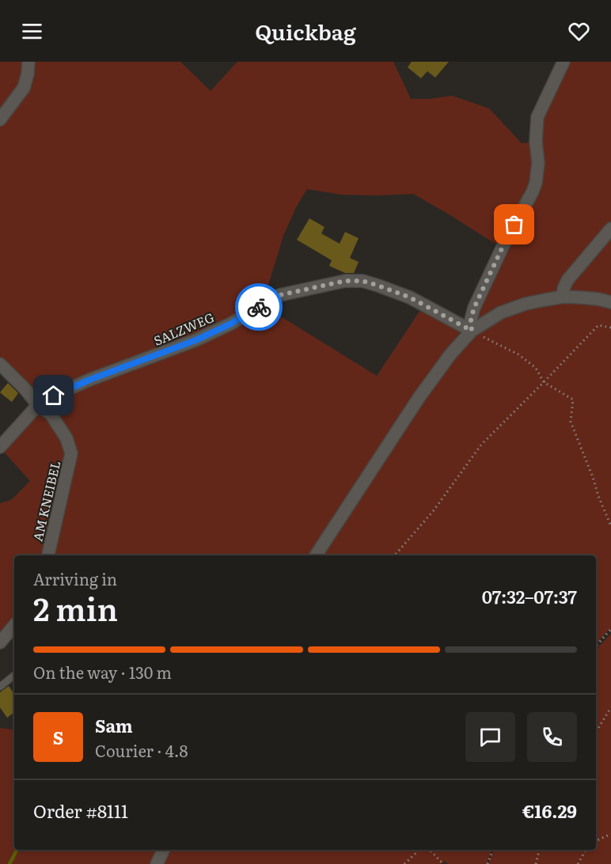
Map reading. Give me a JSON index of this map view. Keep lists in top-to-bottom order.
{
  "streets": {
    "street": ["SALZWEG", "AM KNEIBEL"]
  },
  "crossings": [
    ["SALZWEG", "AM KNEIBEL"]
  ],
  "page": {
    "header": "Quickbag",
    "heading": ["2 min", "Arriving in", "07:32–07:37"],
    "panel": [
      "Sam",
      "Courier · 4.8",
      "Order #8111",
      "€16.29"
    ],
    "bar": "On the way · 130 m",
    "round": "S"
  }
}
